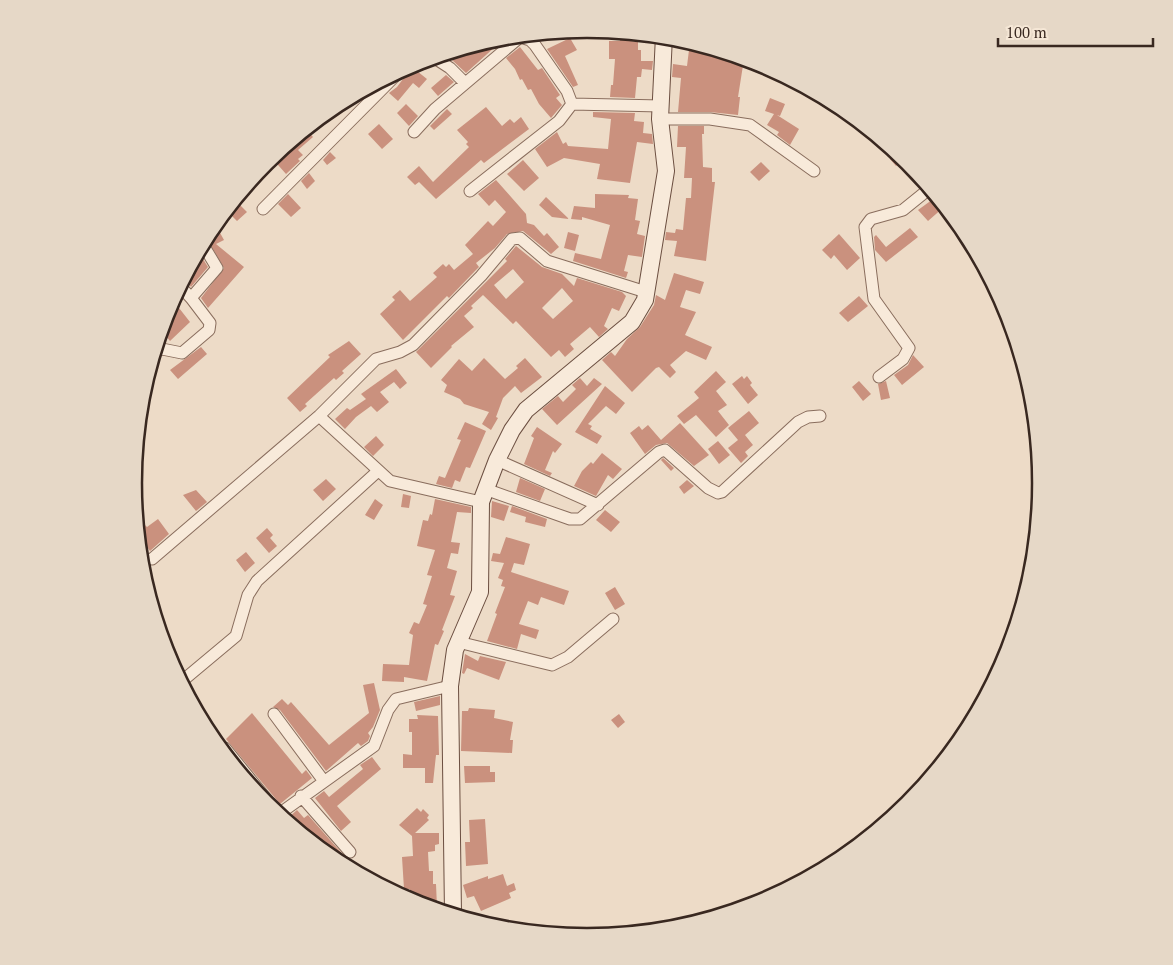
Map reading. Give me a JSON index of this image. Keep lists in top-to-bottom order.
{
  "scale_bar": "100 m"
}
